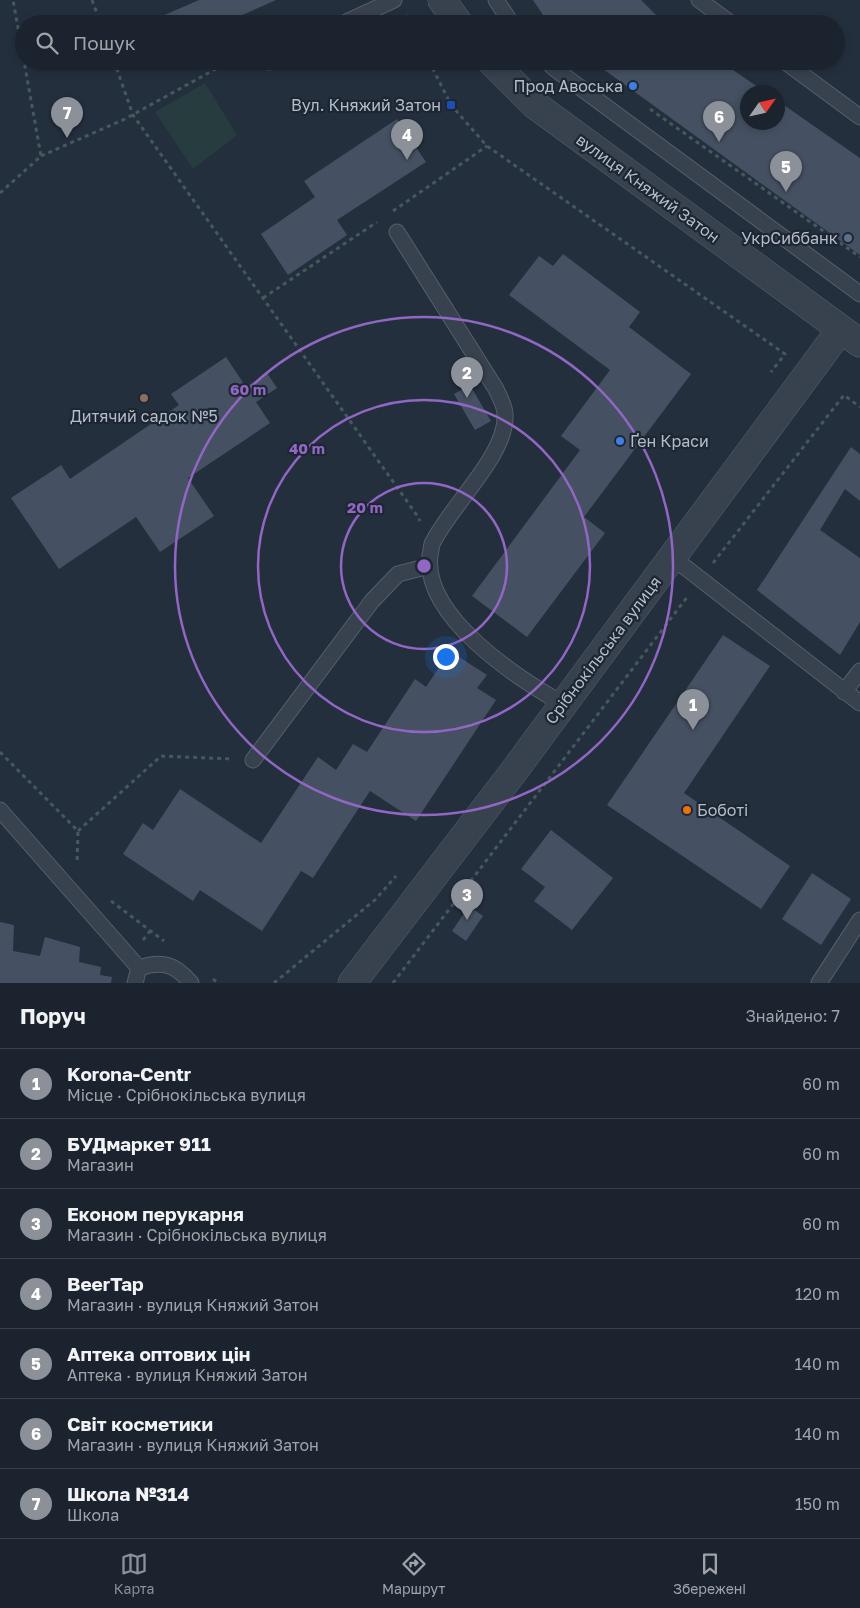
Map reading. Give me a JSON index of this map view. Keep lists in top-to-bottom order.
{
  "streets": {
    "street": ["вулиця Княжий Затон", "Срібнокільська вулиця"]
  },
  "crossings": [
    ["вулиця Княжий Затон", "Срібнокільська вулиця"]
  ],
  "places": {
    "other": [
      "Прод Авоська",
      "УкрСиббанк",
      "Дитячий садок №5",
      "Ґен Краси",
      "Боботі"
    ],
    "transit": ["Вул. Княжий Затон"]
  },
  "north": "top right",
  "page": {
    "search": "Пошук",
    "pins": [
      "7",
      "6",
      "4",
      "5",
      "2",
      "1",
      "3"
    ],
    "heading": ["Поруч", "Знайдено: 7"],
    "list": [
      {
        "mark": "1",
        "name": "Korona-Centr",
        "note": "Місце · Срібнокільська вулиця",
        "value": "60 m"
      },
      {
        "mark": "2",
        "name": "БУДмаркет 911",
        "note": "Магазин",
        "value": "60 m"
      },
      {
        "mark": "3",
        "name": "Економ перукарня",
        "note": "Магазин · Срібнокільська вулиця",
        "value": "60 m"
      },
      {
        "mark": "4",
        "name": "BeerTap",
        "note": "Магазин · вулиця Княжий Затон",
        "value": "120 m"
      },
      {
        "mark": "5",
        "name": "Аптека оптових цін",
        "note": "Аптека · вулиця Княжий Затон",
        "value": "140 m"
      },
      {
        "mark": "6",
        "name": "Світ косметики",
        "note": "Магазин · вулиця Княжий Затон",
        "value": "140 m"
      },
      {
        "mark": "7",
        "name": "Школа №314",
        "note": "Школа",
        "value": "150 m"
      }
    ],
    "nav": ["Карта", "Маршрут", "Збережені"]
  },
  "rings": ["60 m", "40 m", "20 m"]
}
